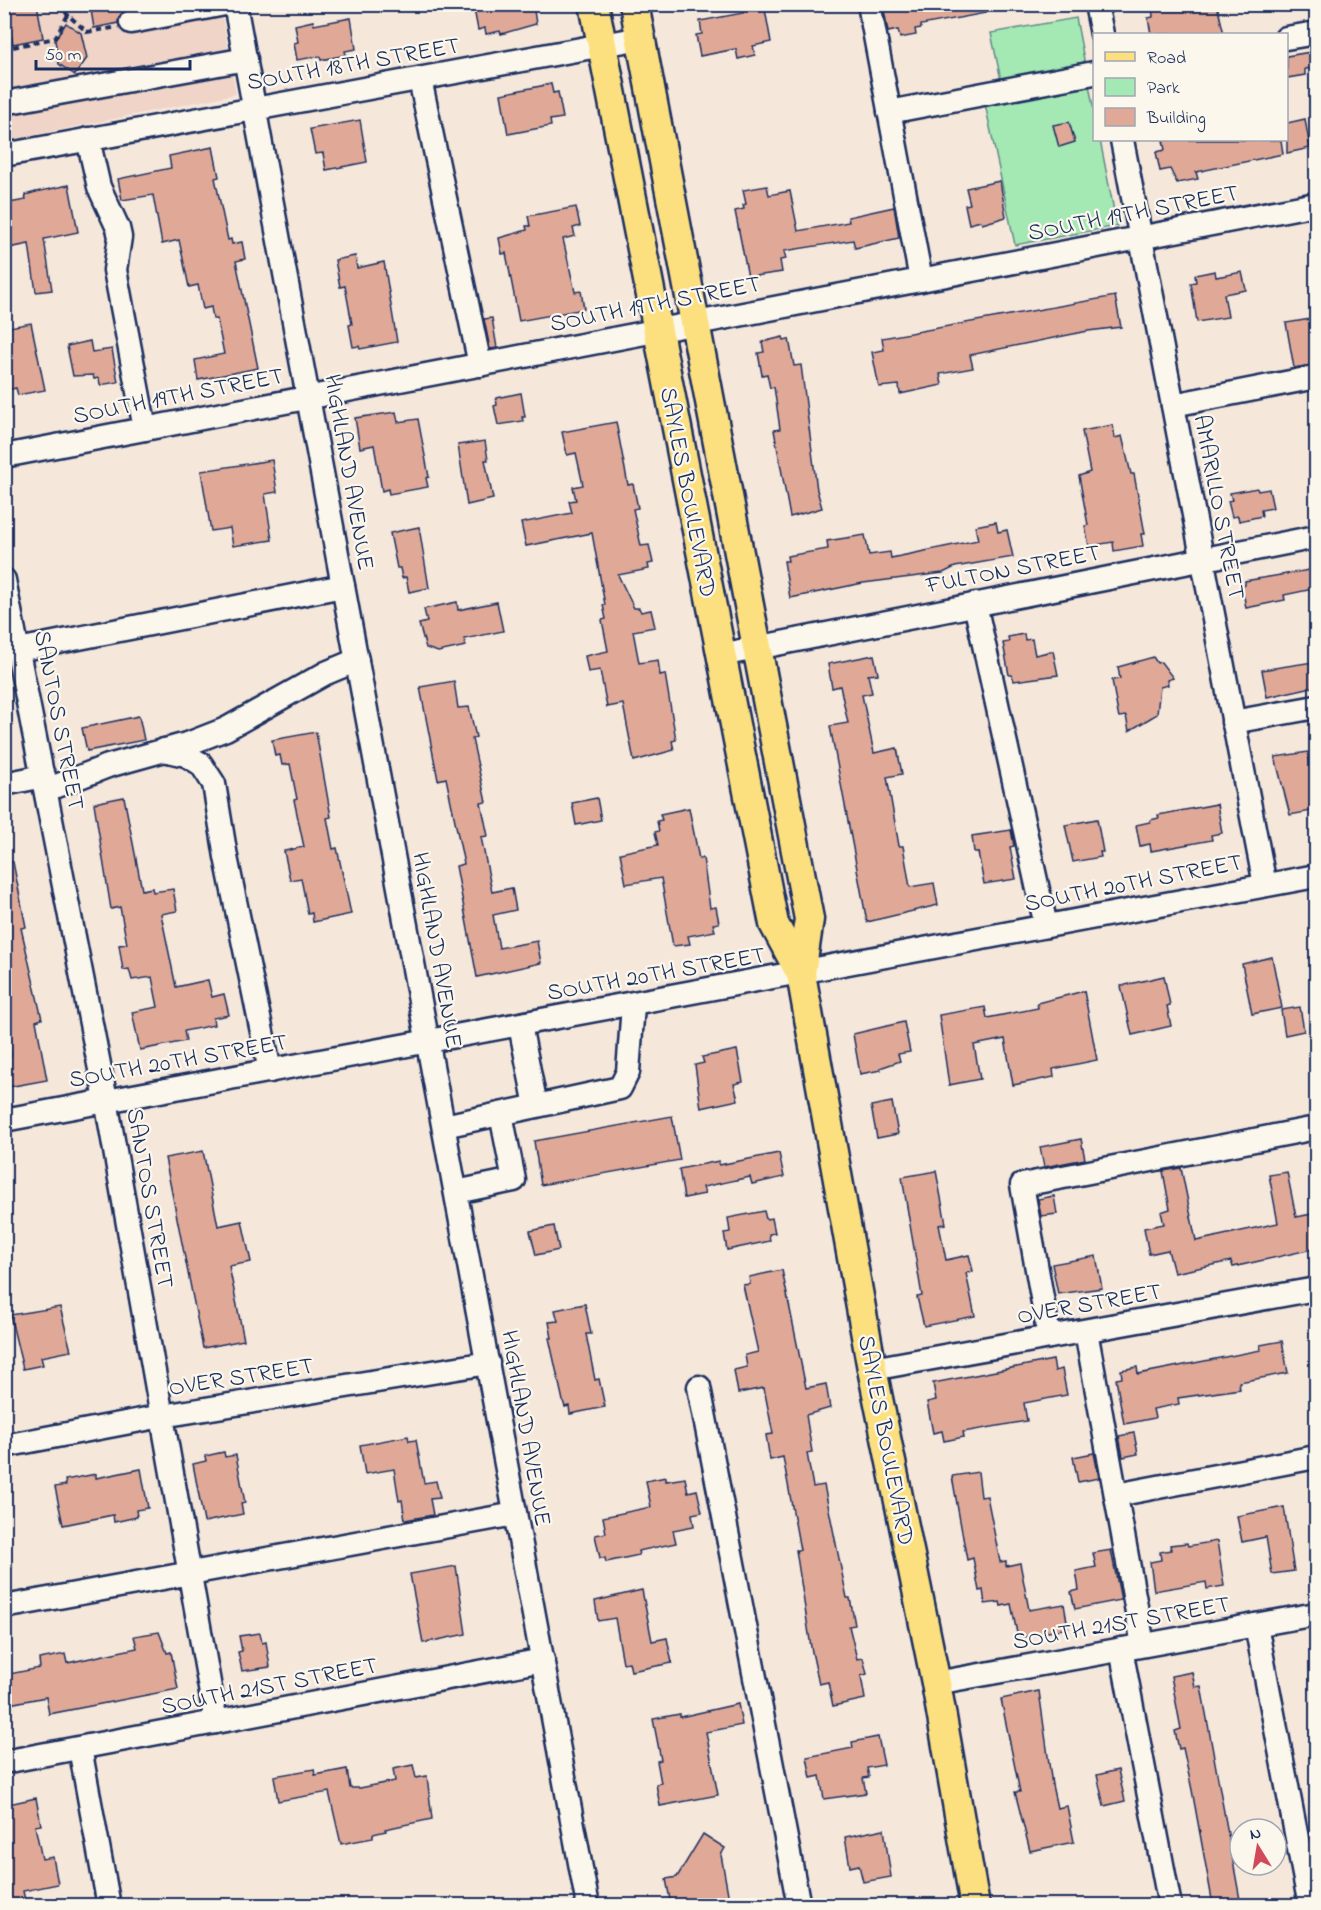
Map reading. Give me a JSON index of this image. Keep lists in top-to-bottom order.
{
  "streets": {
    "main road": ["SAYLES BOULEVARD"],
    "street": [
      "SOUTH 18TH STREET",
      "SOUTH 19TH STREET",
      "HIGHLAND AVENUE",
      "AMARILLO STREET",
      "FULTON STREET",
      "SANTOS STREET",
      "SOUTH 20TH STREET",
      "OVER STREET",
      "SOUTH 21ST STREET"
    ]
  },
  "crossings": [
    ["SOUTH 18TH STREET", "HIGHLAND AVENUE"],
    ["SOUTH 18TH STREET", "SAYLES BOULEVARD"],
    ["SOUTH 19TH STREET", "HIGHLAND AVENUE"],
    ["SOUTH 19TH STREET", "SAYLES BOULEVARD"],
    ["SOUTH 19TH STREET", "AMARILLO STREET"],
    ["HIGHLAND AVENUE", "SOUTH 20TH STREET"],
    ["HIGHLAND AVENUE", "OVER STREET"],
    ["HIGHLAND AVENUE", "SOUTH 21ST STREET"],
    ["SAYLES BOULEVARD", "FULTON STREET"],
    ["SAYLES BOULEVARD", "SOUTH 20TH STREET"],
    ["SAYLES BOULEVARD", "OVER STREET"],
    ["SAYLES BOULEVARD", "SOUTH 21ST STREET"],
    ["AMARILLO STREET", "FULTON STREET"],
    ["AMARILLO STREET", "SOUTH 20TH STREET"],
    ["SANTOS STREET", "SOUTH 20TH STREET"],
    ["SANTOS STREET", "OVER STREET"],
    ["SANTOS STREET", "SOUTH 21ST STREET"]
  ],
  "legend": ["Road", "Park", "Building"],
  "scale_bar": "50 m",
  "north": "top"
}
